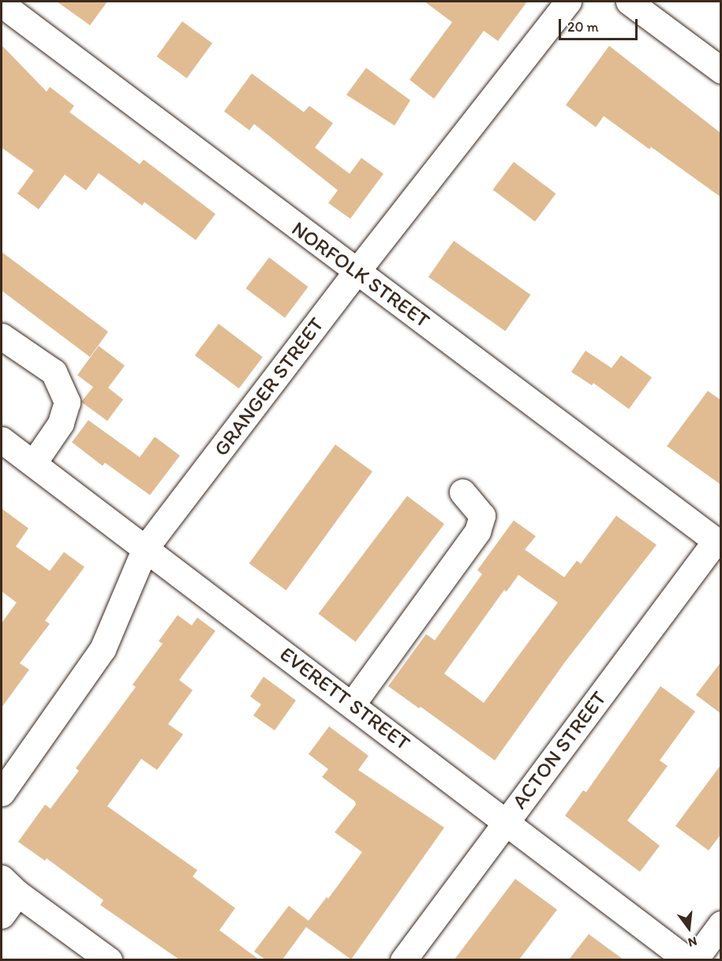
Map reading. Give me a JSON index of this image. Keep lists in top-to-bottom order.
{
  "streets": {
    "street": [
      "NORFOLK STREET",
      "GRANGER STREET",
      "EVERETT STREET",
      "ACTON STREET"
    ]
  },
  "crossings": [
    ["NORFOLK STREET", "GRANGER STREET"],
    ["NORFOLK STREET", "ACTON STREET"],
    ["GRANGER STREET", "EVERETT STREET"],
    ["EVERETT STREET", "ACTON STREET"]
  ],
  "scale_bar": "20 m",
  "north": "bottom"
}
